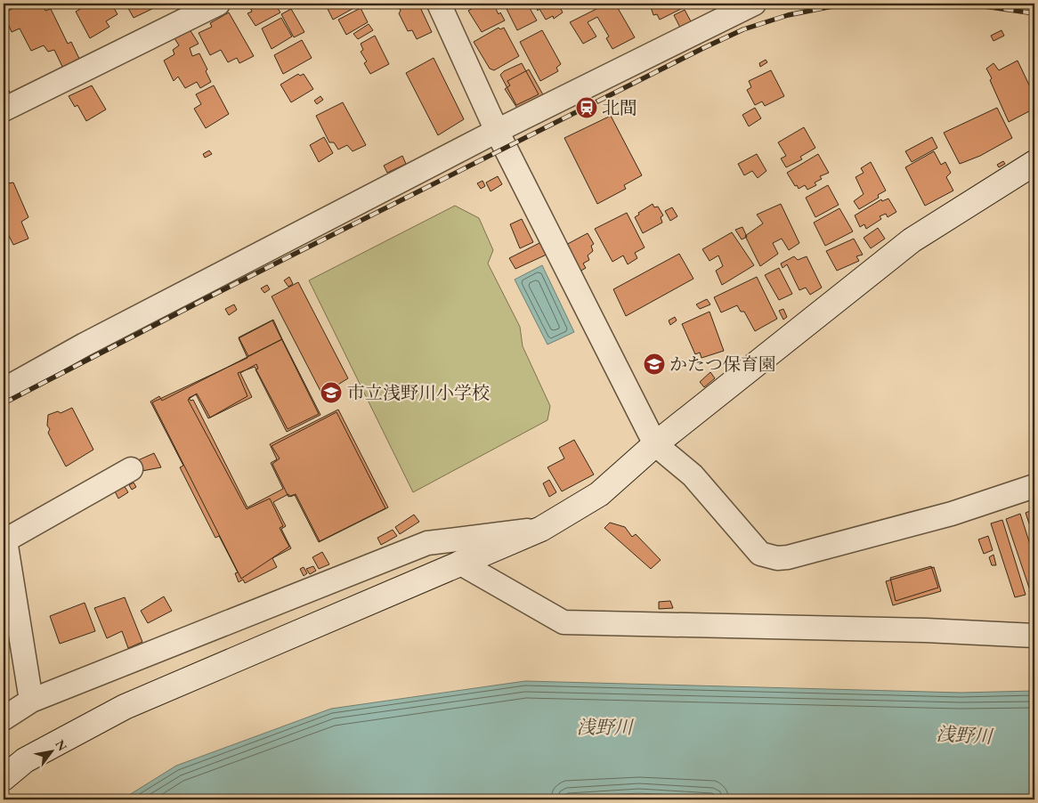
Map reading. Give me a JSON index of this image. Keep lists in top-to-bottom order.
{
  "water": ["浅野川"],
  "places": {
    "station": ["北間"],
    "school or university": ["かたつ保育園", "市立浅野川小学校"]
  },
  "north": "top right"
}
